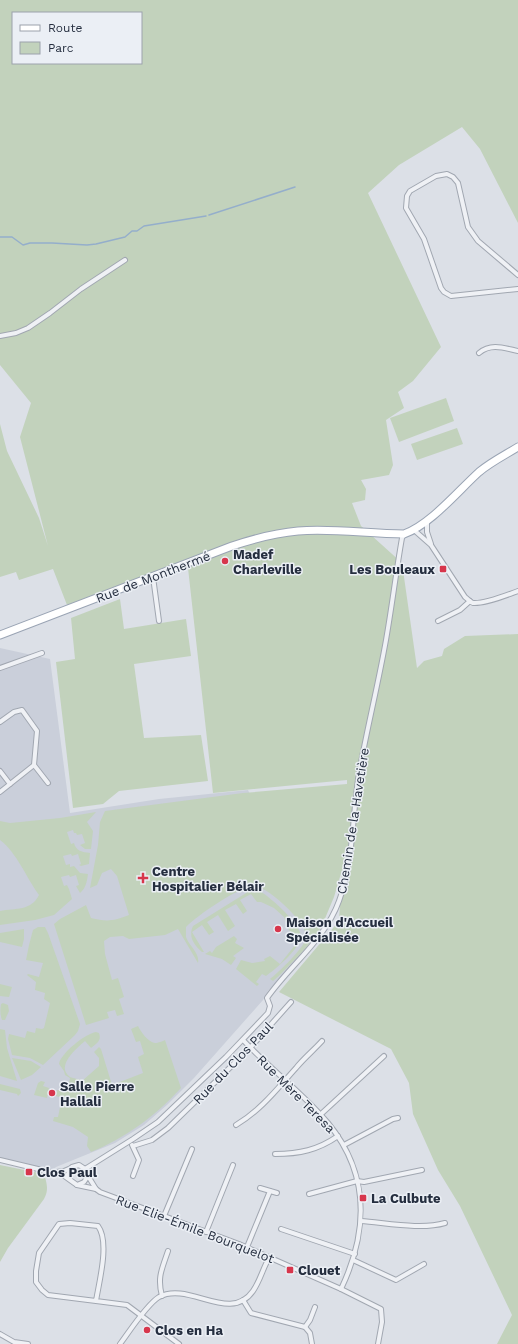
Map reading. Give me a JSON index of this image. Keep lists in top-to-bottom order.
{
  "streets": {
    "main road": ["Rue de Monthermé"],
    "street": [
      "Chemin de la Havetière",
      "Rue du Clos Paul",
      "Rue Mère Teresa",
      "Rue Elie-Émile Bourquelot"
    ]
  },
  "crossings": [
    ["Rue de Monthermé", "Chemin de la Havetière"],
    ["Chemin de la Havetière", "Rue Mère Teresa"],
    ["Chemin de la Havetière", "Rue Elie-Émile Bourquelot"],
    ["Rue du Clos Paul", "Rue Mère Teresa"],
    ["Rue Mère Teresa", "Rue Elie-Émile Bourquelot"]
  ],
  "places": {
    "other": [
      "Madef Charleville",
      "Maison d'Accueil Spécialisée",
      "Salle Pierre Hallali",
      "Clos en Ha"
    ],
    "transit": [
      "Les Bouleaux",
      "Clos Paul",
      "La Culbute",
      "Clouet"
    ],
    "health": ["Centre Hospitalier Bélair"]
  },
  "legend": ["Route", "Parc"]
}
